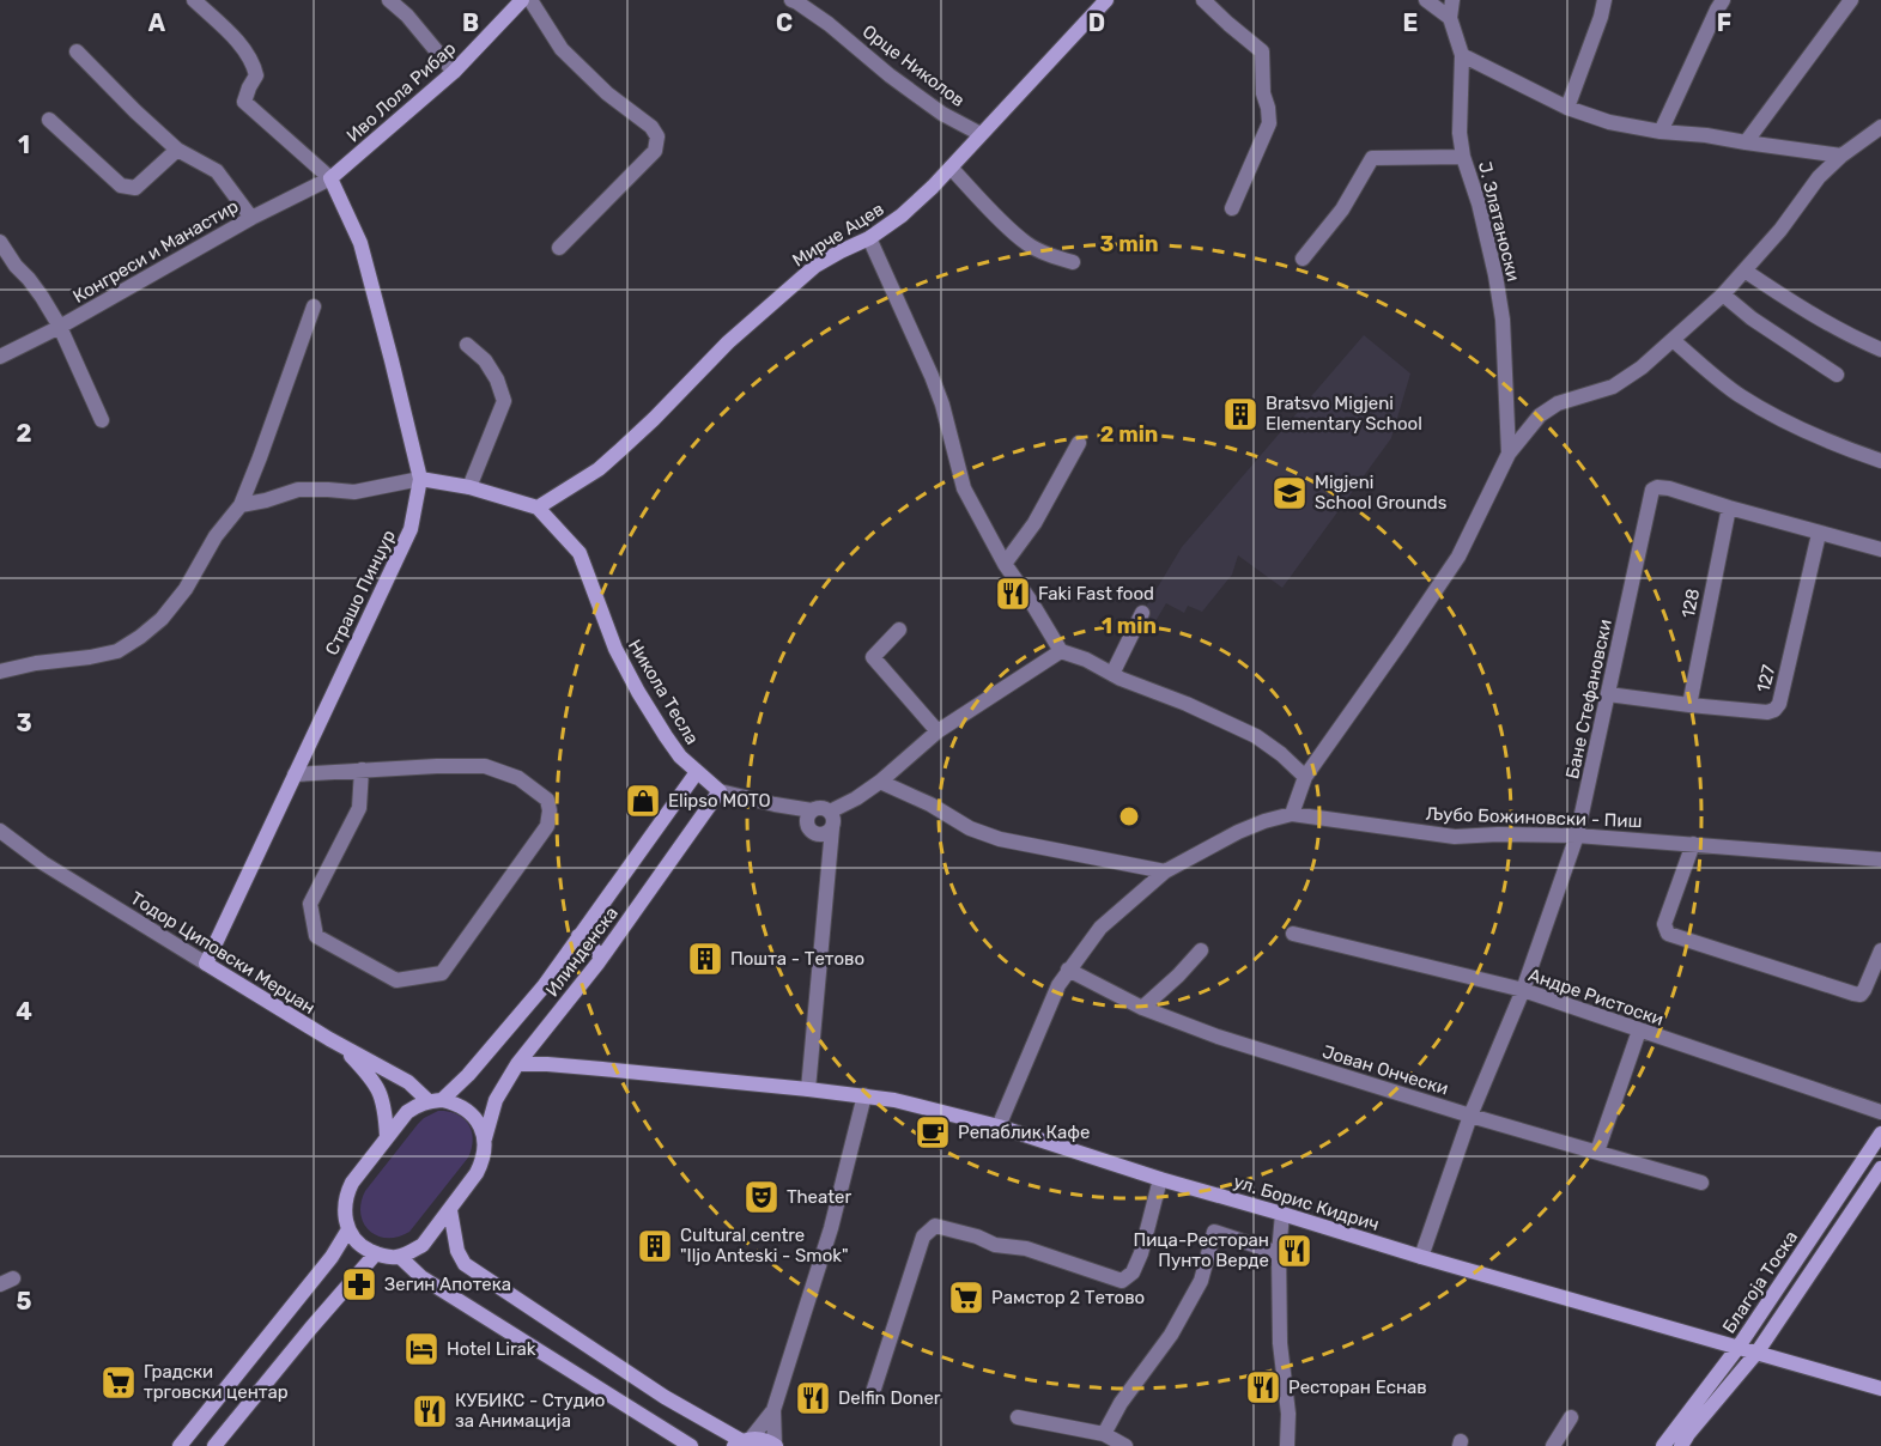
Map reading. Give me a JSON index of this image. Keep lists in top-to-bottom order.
{
  "streets": {
    "street": [
      "Орце Николов",
      "Иво Лола Рибар",
      "Ј. Златаноски",
      "Мирче Ацев",
      "Конгреси и Манастир",
      "Страшо Пинџур",
      "128",
      "127",
      "Никола Тесла",
      "Бане Стефановски",
      "Љубо Божиновски - Пиш",
      "Илинденска",
      "Тодор Циповски Мерџан",
      "Андре Ристоски",
      "Јован Ончески",
      "ул. Борис Кидрич",
      "Благоја Тоска"
    ]
  },
  "crossings": [
    ["Орце Николов", "Мирче Ацев"],
    ["Иво Лола Рибар", "Конгреси и Манастир"],
    ["Иво Лола Рибар", "Страшо Пинџур"],
    ["Мирче Ацев", "Никола Тесла"],
    ["Конгреси и Манастир", "Страшо Пинџур"],
    ["Страшо Пинџур", "Никола Тесла"],
    ["Страшо Пинџур", "Тодор Циповски Мерџан"],
    ["128", "127"],
    ["128", "Бане Стефановски"],
    ["127", "Бане Стефановски"],
    ["Никола Тесла", "Илинденска"],
    ["Бане Стефановски", "Љубо Божиновски - Пиш"],
    ["Бане Стефановски", "Андре Ристоски"],
    ["Бане Стефановски", "Јован Ончески"],
    ["Бане Стефановски", "ул. Борис Кидрич"],
    ["Љубо Божиновски - Пиш", "Јован Ончески"],
    ["Љубо Божиновски - Пиш", "ул. Борис Кидрич"],
    ["Илинденска", "Тодор Циповски Мерџан"],
    ["Илинденска", "ул. Борис Кидрич"],
    ["ул. Борис Кидрич", "Благоја Тоска"]
  ],
  "places": {
    "building": ["Bratsvo Migjeni Elementary School", "Пошта - Тетово", "Cultural centre \"Iljo Anteski - Smok\""],
    "school or university": ["Migjeni School Grounds"],
    "restaurant": [
      "Faki Fast food",
      "Пица-Ресторан Пунто Верде",
      "Ресторан Еснав",
      "Delfin Doner",
      "КУБИКС - Студио за Анимација"
    ],
    "shop": ["Elipso MOTO"],
    "cafe": ["Репаблик Кафе"],
    "theatre": ["Theater"],
    "pharmacy": ["Зегин Апотека"],
    "supermarket": ["Рамстор 2 Тетово", "Градски трговски центар"],
    "hotel": ["Hotel Lirak"]
  },
  "grid": {
    "columns": [
      "A",
      "B",
      "C",
      "D",
      "E",
      "F"
    ],
    "rows": [
      "1",
      "2",
      "3",
      "4",
      "5"
    ]
  },
  "rings": ["3 min", "2 min", "1 min"]
}
